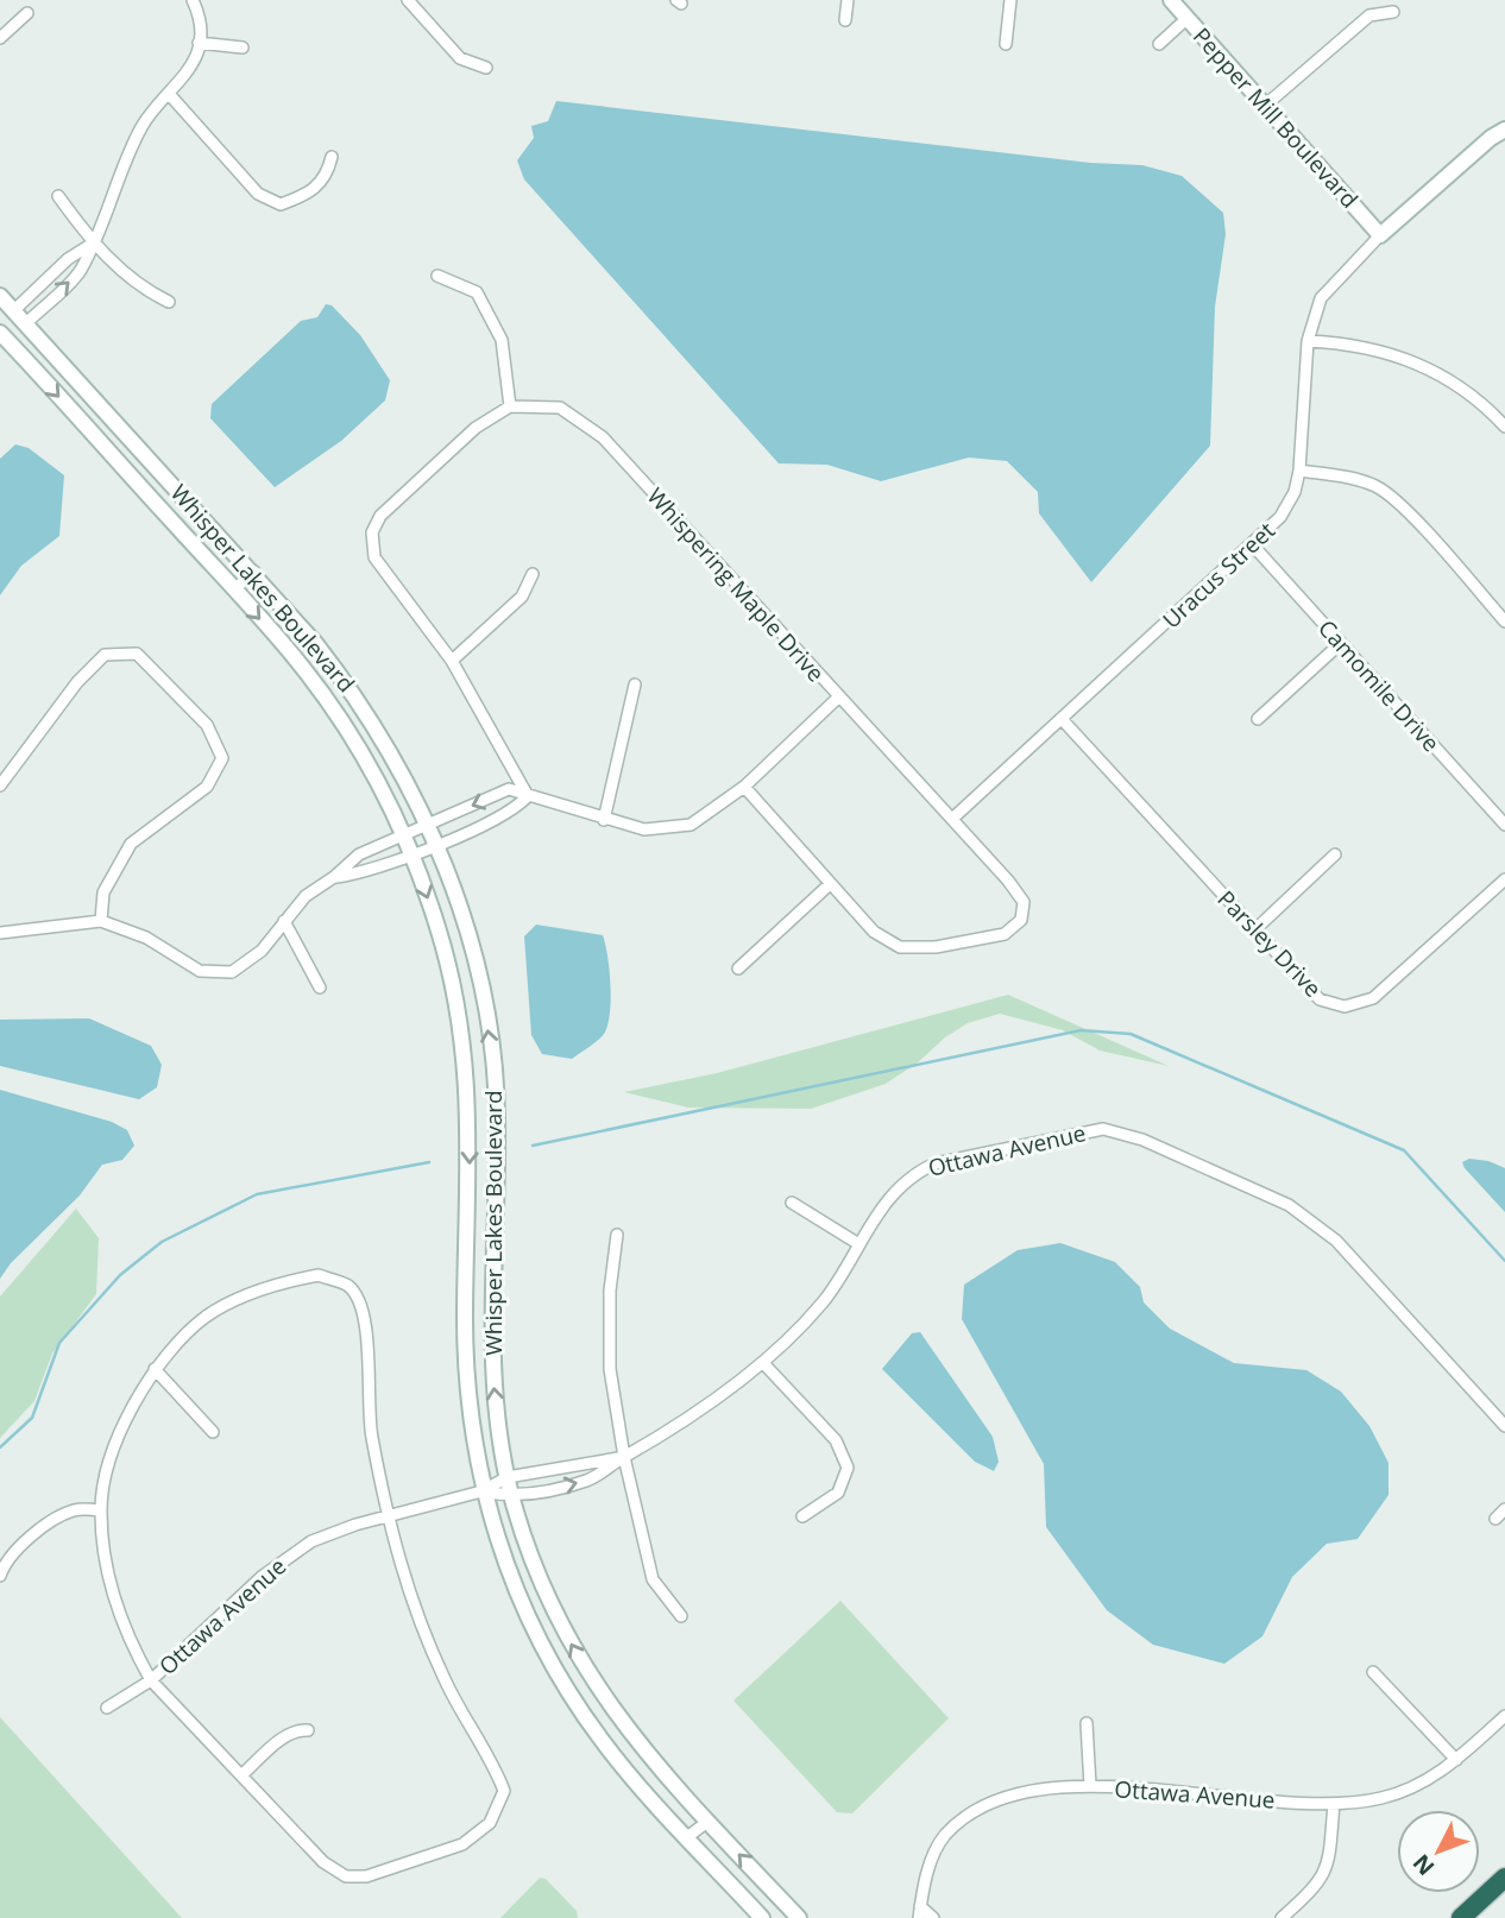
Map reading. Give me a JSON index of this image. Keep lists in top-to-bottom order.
{
  "streets": {
    "street": [
      "Pepper Mill Boulevard",
      "Uracus Street",
      "Whispering Maple Drive",
      "Whisper Lakes Boulevard",
      "Camomile Drive",
      "Parsley Drive",
      "Ottawa Avenue"
    ]
  },
  "crossings": [
    ["Pepper Mill Boulevard", "Uracus Street"],
    ["Uracus Street", "Whispering Maple Drive"],
    ["Uracus Street", "Camomile Drive"],
    ["Uracus Street", "Parsley Drive"],
    ["Whisper Lakes Boulevard", "Ottawa Avenue"]
  ],
  "north": "bottom left"
}
